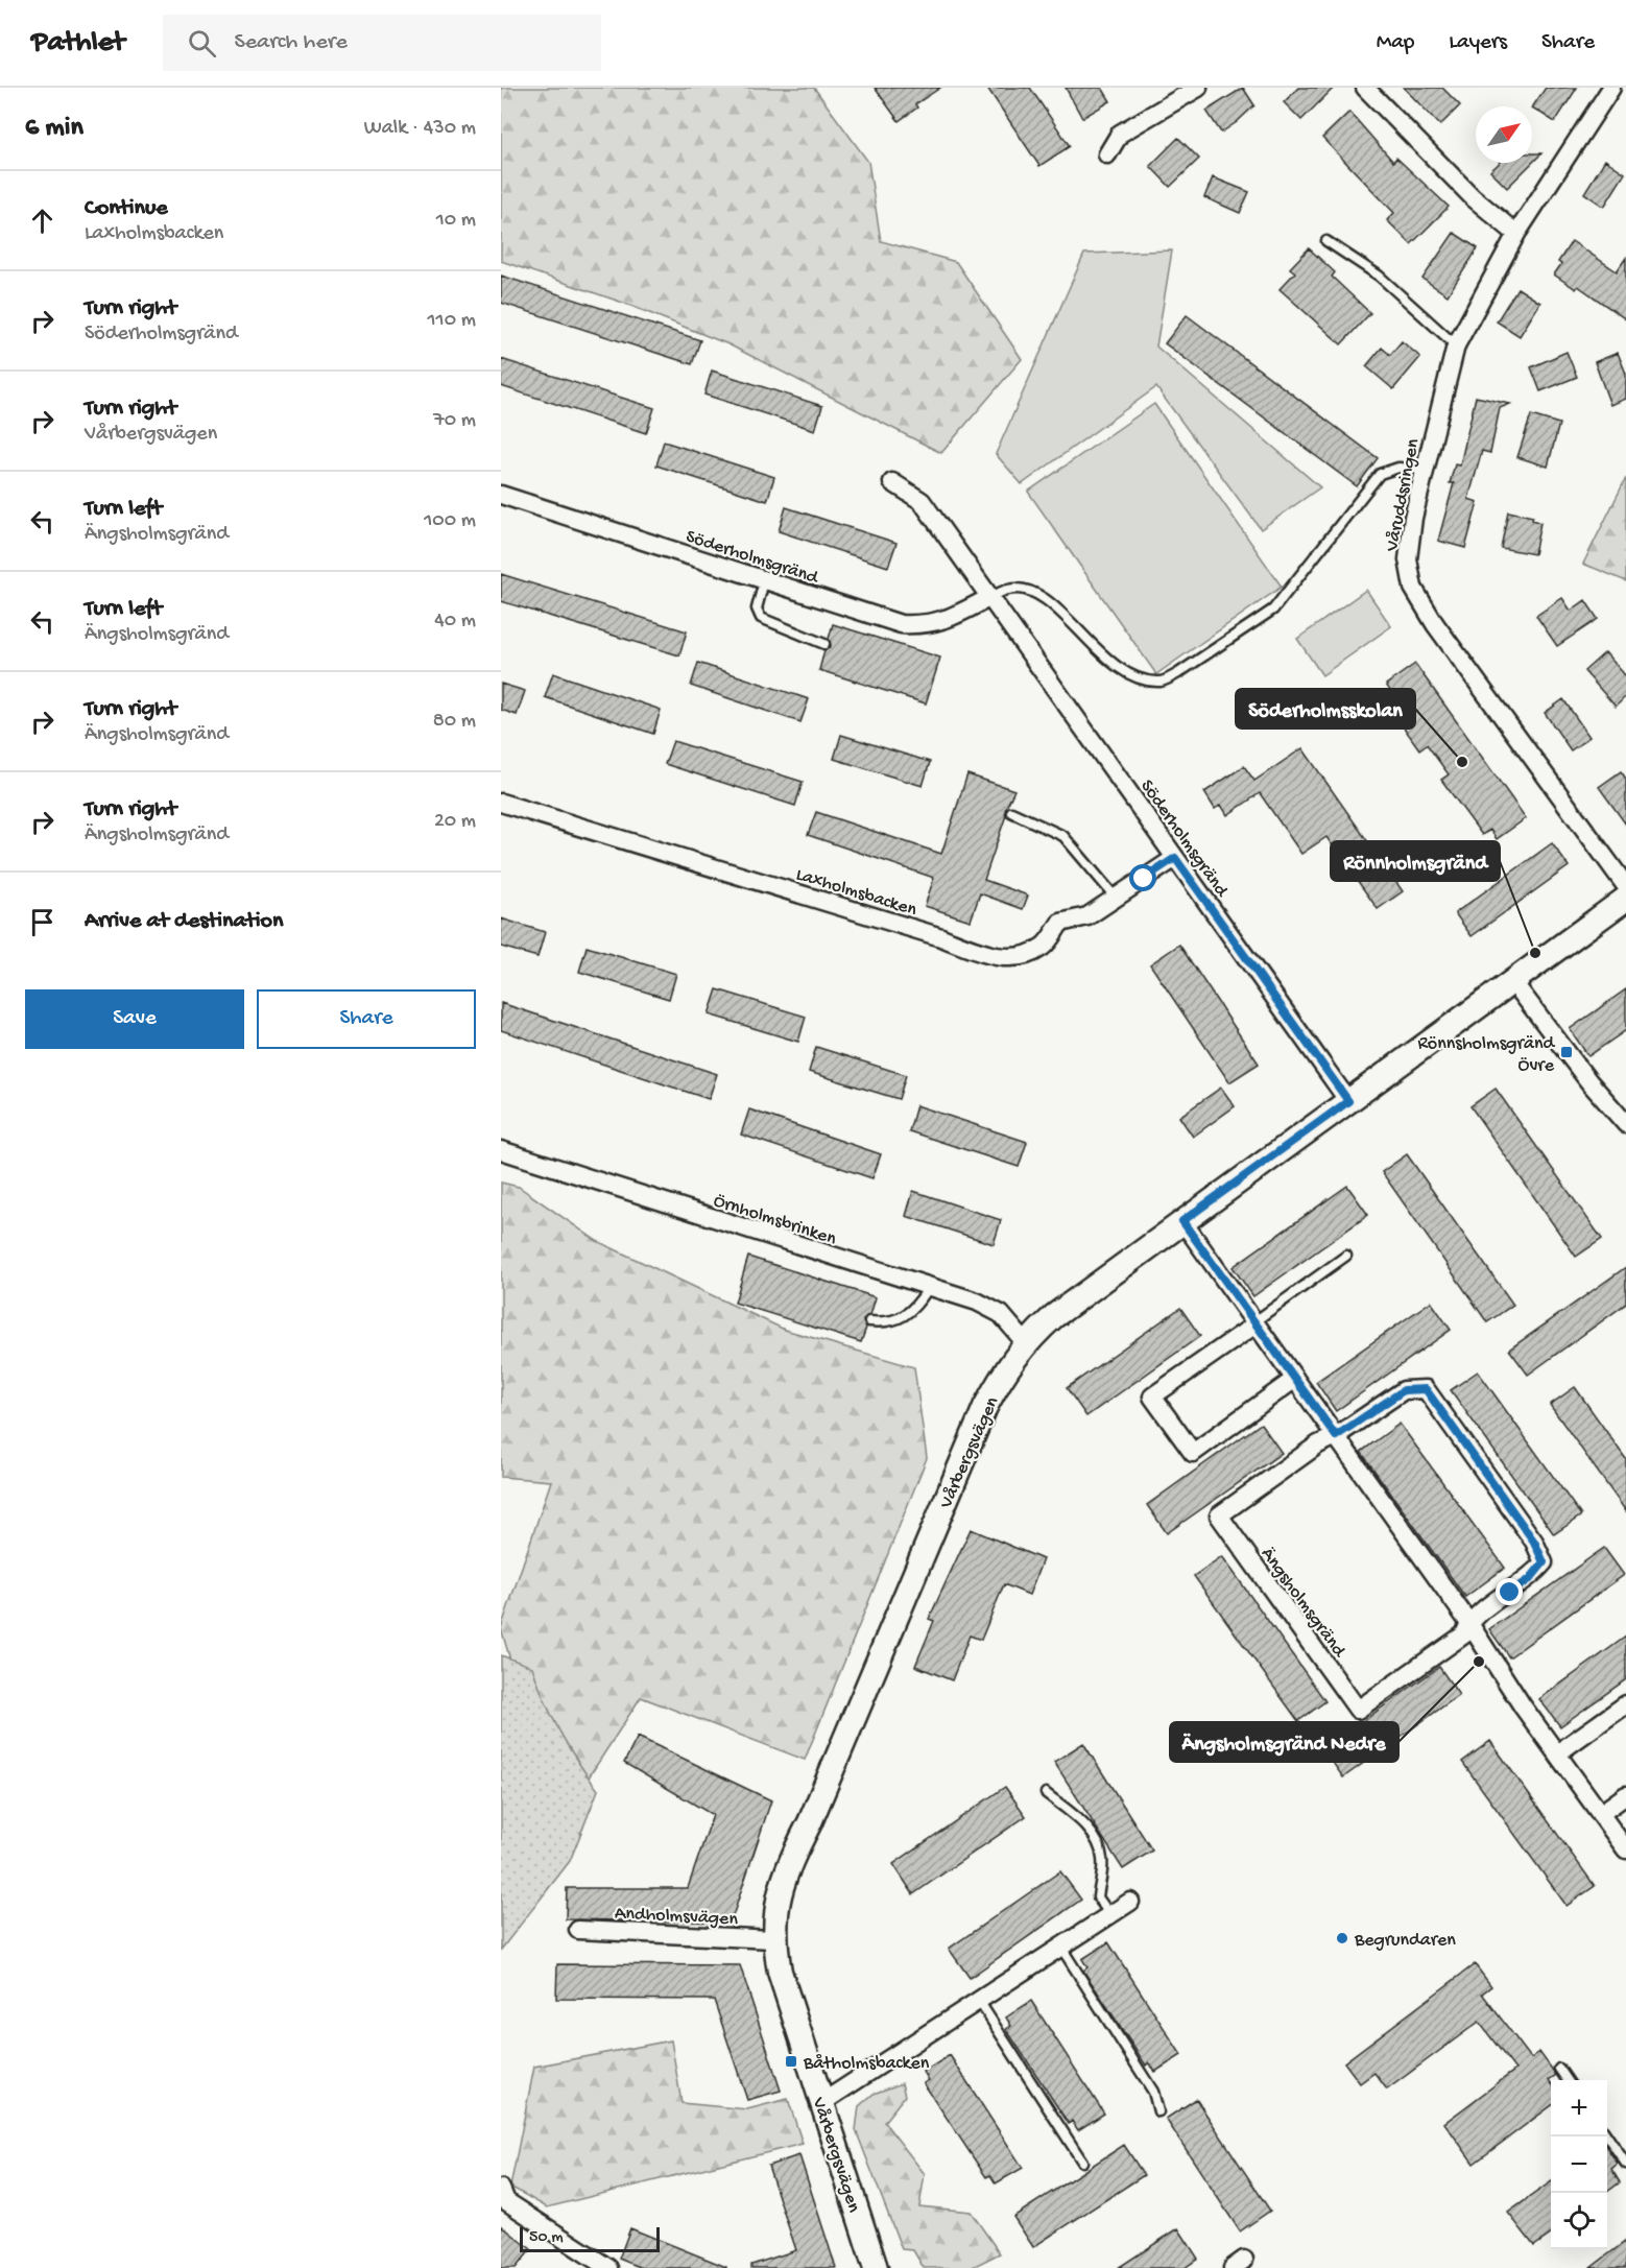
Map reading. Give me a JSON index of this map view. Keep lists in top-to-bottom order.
{
  "streets": {
    "street": [
      "Våruddsringen",
      "Söderholmsgränd",
      "Laxholmsbacken",
      "Örnholmsbrinken",
      "Vårbergsvägen",
      "Ängsholmsgränd",
      "Andholmsvägen"
    ]
  },
  "crossings": [
    ["Söderholmsgränd", "Laxholmsbacken"],
    ["Söderholmsgränd", "Vårbergsvägen"],
    ["Örnholmsbrinken", "Vårbergsvägen"],
    ["Vårbergsvägen", "Andholmsvägen"]
  ],
  "places": {
    "other": [
      "Söderholmsskolan",
      "Rönnholmsgränd",
      "Ängsholmsgränd Nedre",
      "Begrundaren"
    ],
    "transit": ["Rönnsholmsgränd Övre", "Båtholmsbacken"]
  },
  "scale_bar": "50 m",
  "north": "top right",
  "page": {
    "header": "Pathlet",
    "search": "Search here",
    "nav": ["Map", "Layers", "Share"],
    "heading": ["6 min", "Walk · 430 m"],
    "list": [
      ["Continue", "Laxholmsbacken", "10 m"],
      ["Turn right", "Söderholmsgränd", "110 m"],
      ["Turn right", "Vårbergsvägen", "70 m"],
      ["Turn left", "Ängsholmsgränd", "100 m"],
      ["Turn left", "Ängsholmsgränd", "40 m"],
      ["Turn right", "Ängsholmsgränd", "80 m"],
      ["Turn right", "Ängsholmsgränd", "20 m"],
      "Arrive at destination"
    ],
    "buttons": ["Save", "Share"],
    "map_buttons": ["+", "−"],
    "scale": "50 m"
  }
}
